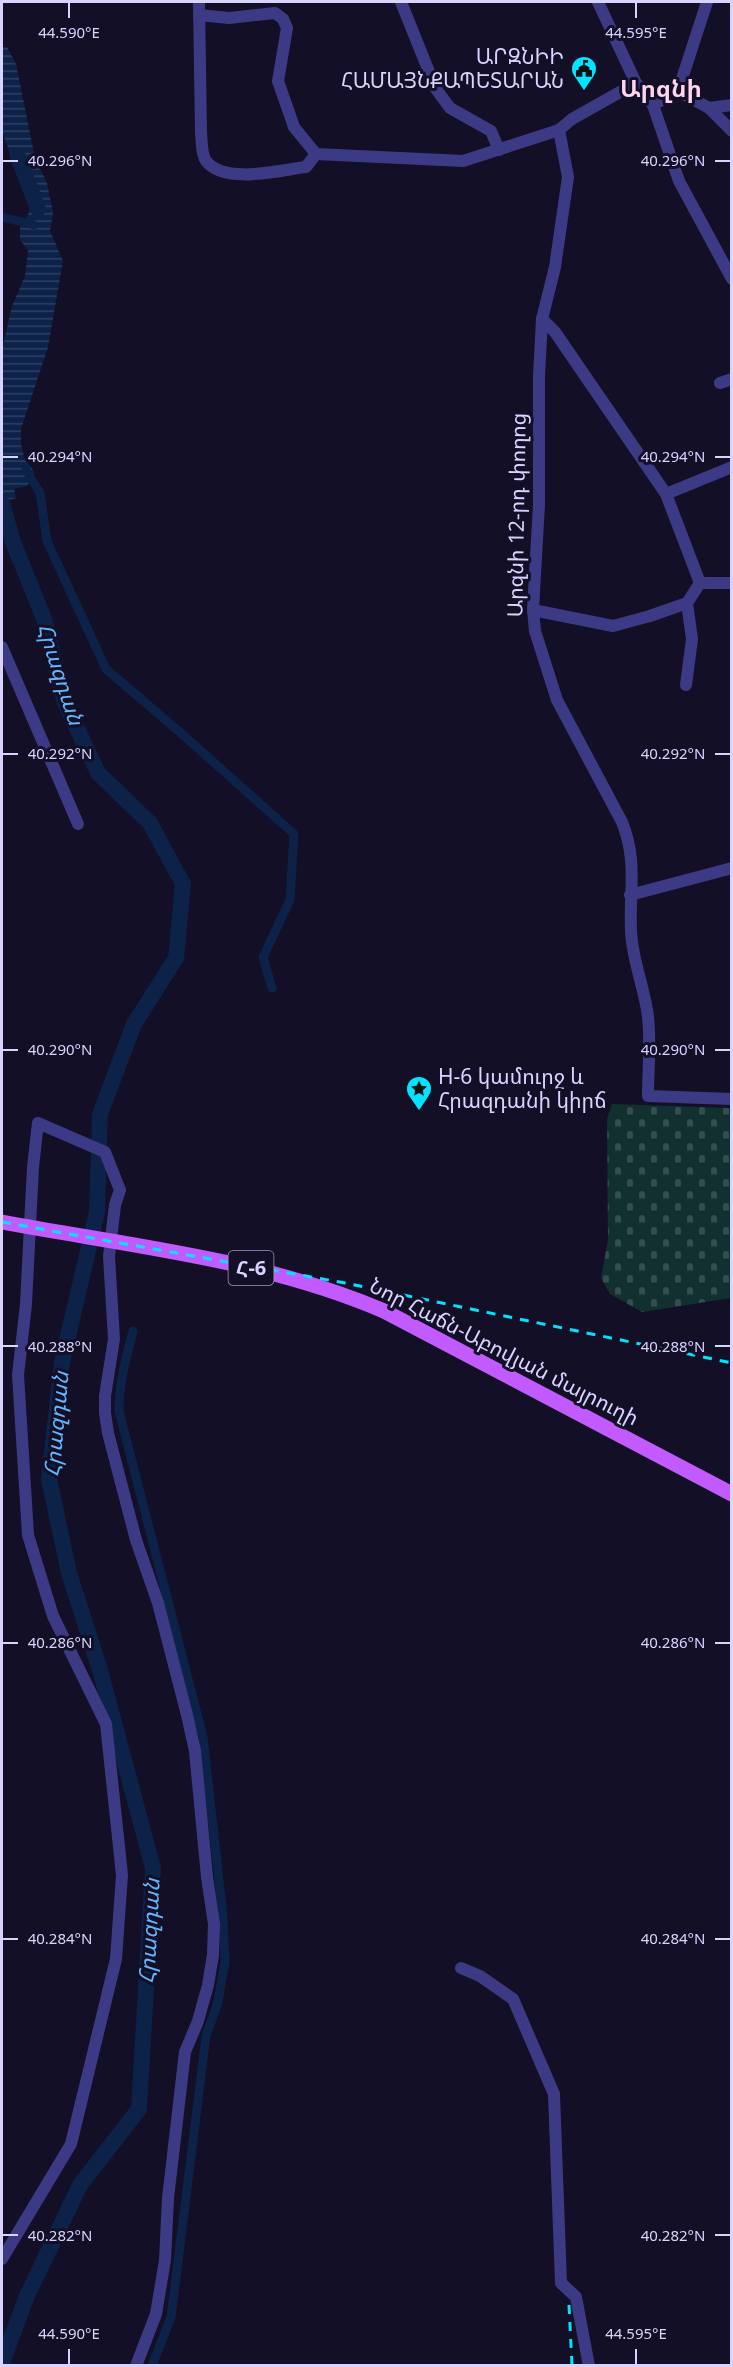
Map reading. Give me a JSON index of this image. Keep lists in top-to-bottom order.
{
  "streets": {
    "main road": ["Հ-6", "Նոր Հաճն-Աբովյան մայրուղի"],
    "street": ["Արզնի 12-րդ փողոց"]
  },
  "districts": ["Արզնի"],
  "water": ["Հրազդան"],
  "places": {
    "public building": ["ԱՐԶՆԻԻ ՀԱՄԱՅՆՔԱՊԵՏԱՐԱՆ"],
    "place": ["H-6 կամուրջ և Հրազդանի կիրճ"]
  },
  "coordinates": [
    "44.590°E",
    "44.595°E",
    "40.296°N",
    "40.294°N",
    "40.292°N",
    "40.290°N",
    "40.288°N",
    "40.286°N",
    "40.284°N",
    "40.282°N"
  ]
}
